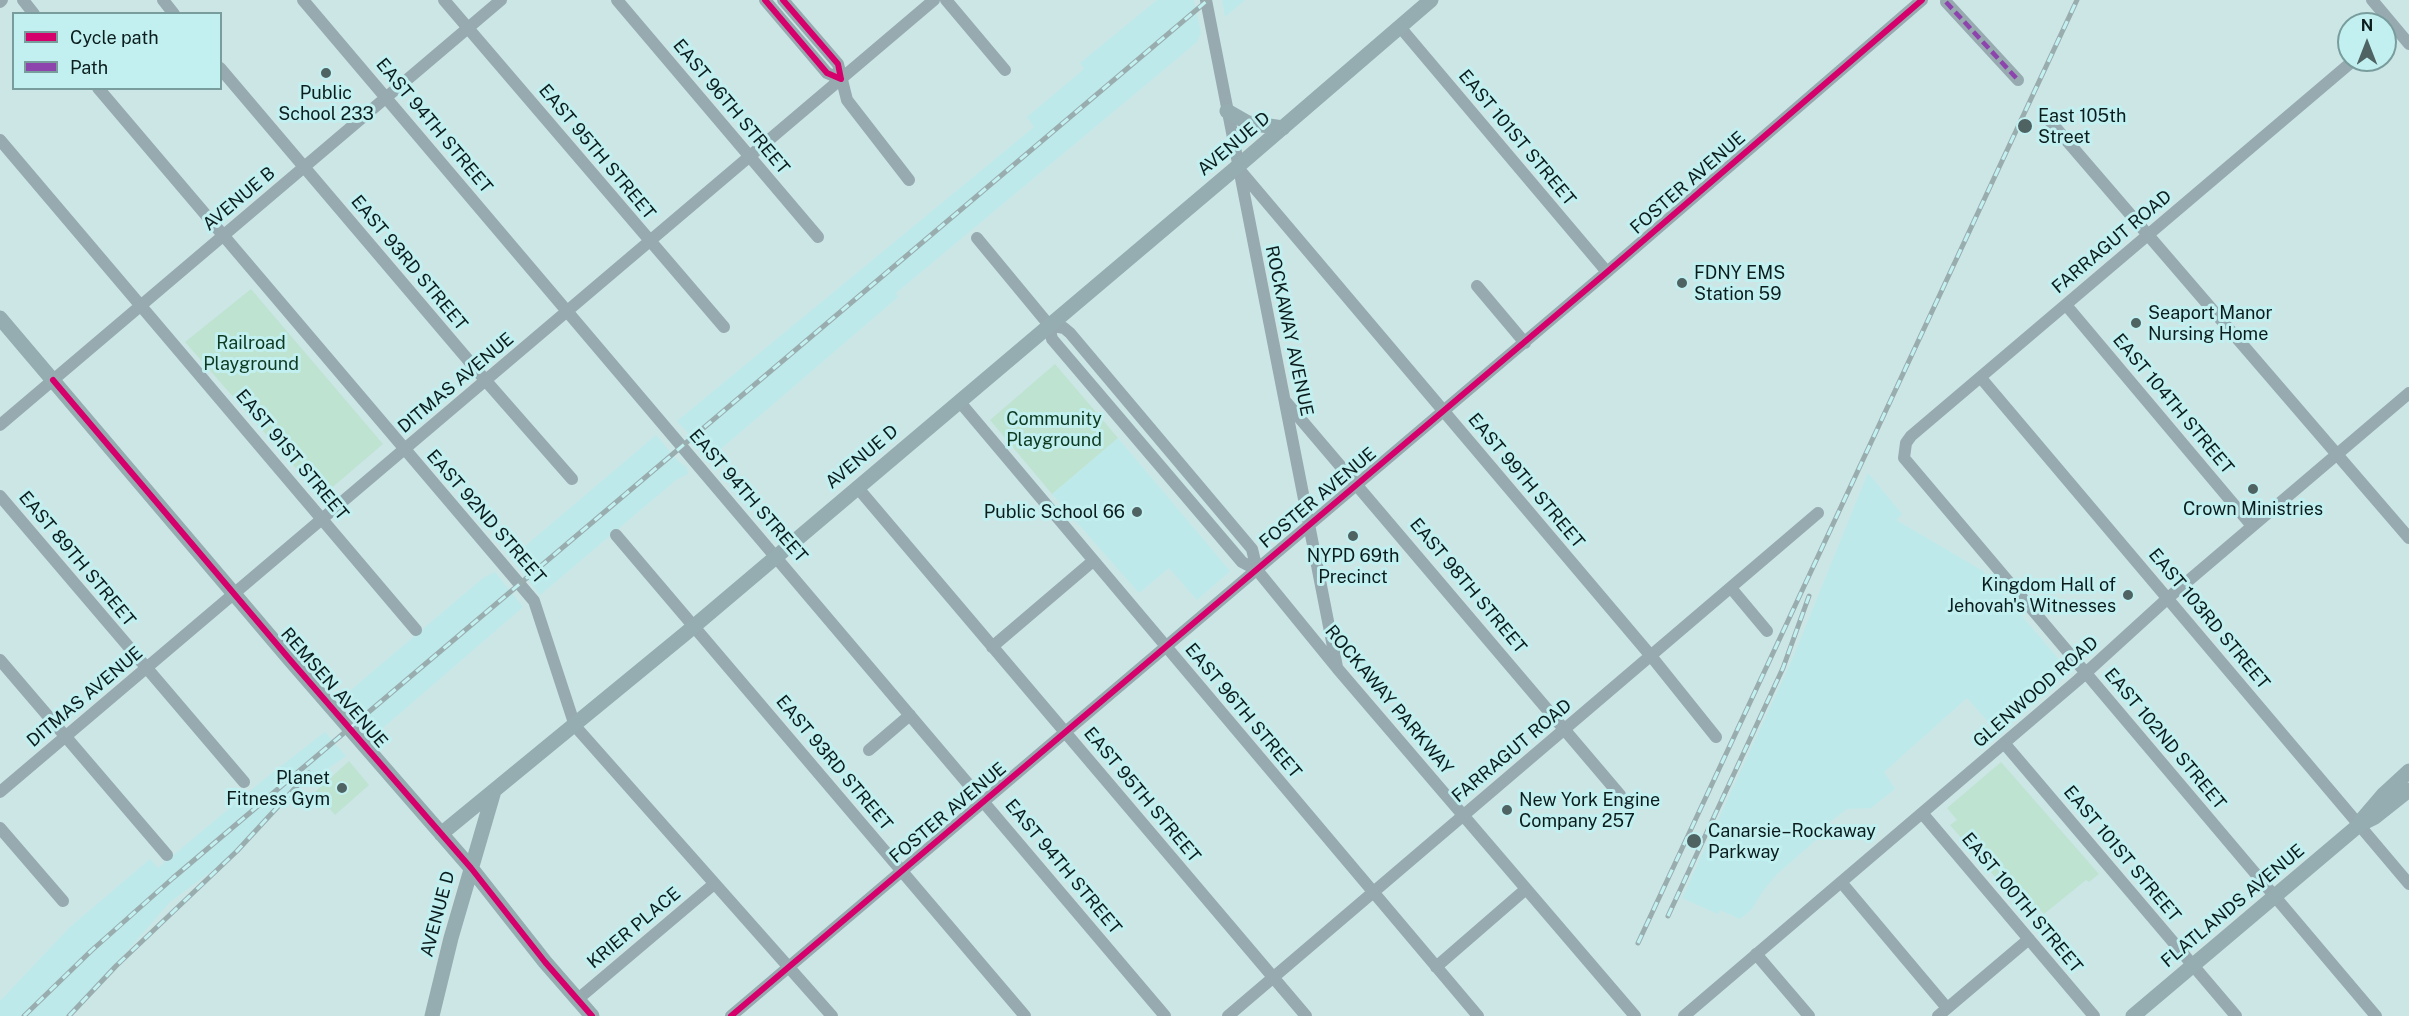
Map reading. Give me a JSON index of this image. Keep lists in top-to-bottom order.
{
  "streets": {
    "main road": ["AVENUE D", "REMSEN AVENUE", "FLATLANDS AVENUE"],
    "street": [
      "EAST 96TH STREET",
      "EAST 94TH STREET",
      "EAST 101ST STREET",
      "EAST 95TH STREET",
      "FOSTER AVENUE",
      "AVENUE B",
      "FARRAGUT ROAD",
      "EAST 93RD STREET",
      "ROCKAWAY AVENUE",
      "DITMAS AVENUE",
      "EAST 104TH STREET",
      "EAST 91ST STREET",
      "EAST 99TH STREET",
      "EAST 92ND STREET",
      "EAST 89TH STREET",
      "EAST 98TH STREET",
      "EAST 103RD STREET",
      "GLENWOOD ROAD",
      "ROCKAWAY PARKWAY",
      "EAST 102ND STREET",
      "EAST 100TH STREET",
      "KRIER PLACE"
    ]
  },
  "crossings": [
    ["EAST 96TH STREET", "AVENUE D"],
    ["EAST 96TH STREET", "FOSTER AVENUE"],
    ["EAST 96TH STREET", "FARRAGUT ROAD"],
    ["EAST 96TH STREET", "DITMAS AVENUE"],
    ["EAST 94TH STREET", "AVENUE D"],
    ["EAST 94TH STREET", "FOSTER AVENUE"],
    ["EAST 94TH STREET", "AVENUE B"],
    ["EAST 94TH STREET", "DITMAS AVENUE"],
    ["EAST 101ST STREET", "AVENUE D"],
    ["EAST 101ST STREET", "FOSTER AVENUE"],
    ["EAST 101ST STREET", "GLENWOOD ROAD"],
    ["EAST 101ST STREET", "FLATLANDS AVENUE"],
    ["AVENUE D", "EAST 95TH STREET"],
    ["AVENUE D", "EAST 93RD STREET"],
    ["AVENUE D", "ROCKAWAY AVENUE"],
    ["AVENUE D", "EAST 99TH STREET"],
    ["AVENUE D", "EAST 92ND STREET"],
    ["AVENUE D", "REMSEN AVENUE"],
    ["AVENUE D", "ROCKAWAY PARKWAY"],
    ["EAST 95TH STREET", "FOSTER AVENUE"],
    ["EAST 95TH STREET", "AVENUE B"],
    ["EAST 95TH STREET", "FARRAGUT ROAD"],
    ["EAST 95TH STREET", "DITMAS AVENUE"],
    ["FOSTER AVENUE", "EAST 93RD STREET"],
    ["FOSTER AVENUE", "ROCKAWAY AVENUE"],
    ["FOSTER AVENUE", "EAST 99TH STREET"],
    ["FOSTER AVENUE", "EAST 92ND STREET"],
    ["FOSTER AVENUE", "EAST 98TH STREET"],
    ["FOSTER AVENUE", "ROCKAWAY PARKWAY"],
    ["AVENUE B", "EAST 93RD STREET"],
    ["AVENUE B", "EAST 91ST STREET"],
    ["AVENUE B", "EAST 92ND STREET"],
    ["AVENUE B", "REMSEN AVENUE"],
    ["FARRAGUT ROAD", "EAST 104TH STREET"],
    ["FARRAGUT ROAD", "EAST 99TH STREET"],
    ["FARRAGUT ROAD", "EAST 98TH STREET"],
    ["FARRAGUT ROAD", "EAST 103RD STREET"],
    ["FARRAGUT ROAD", "ROCKAWAY PARKWAY"],
    ["FARRAGUT ROAD", "EAST 102ND STREET"],
    ["EAST 93RD STREET", "DITMAS AVENUE"],
    ["ROCKAWAY AVENUE", "EAST 99TH STREET"],
    ["ROCKAWAY AVENUE", "EAST 98TH STREET"],
    ["ROCKAWAY AVENUE", "ROCKAWAY PARKWAY"],
    ["DITMAS AVENUE", "EAST 91ST STREET"],
    ["DITMAS AVENUE", "EAST 92ND STREET"],
    ["DITMAS AVENUE", "EAST 89TH STREET"],
    ["DITMAS AVENUE", "REMSEN AVENUE"],
    ["EAST 104TH STREET", "GLENWOOD ROAD"],
    ["EAST 92ND STREET", "KRIER PLACE"],
    ["EAST 103RD STREET", "GLENWOOD ROAD"],
    ["EAST 103RD STREET", "FLATLANDS AVENUE"],
    ["REMSEN AVENUE", "KRIER PLACE"],
    ["GLENWOOD ROAD", "EAST 102ND STREET"],
    ["GLENWOOD ROAD", "EAST 100TH STREET"],
    ["EAST 102ND STREET", "FLATLANDS AVENUE"]
  ],
  "parks": ["Railroad Playground", "Community Playground"],
  "places": [
    "Public School 233",
    "East 105th Street",
    "FDNY EMS Station 59",
    "Seaport Manor Nursing Home",
    "Crown Ministries",
    "Public School 66",
    "NYPD 69th Precinct",
    "Kingdom Hall of Jehovah's Witnesses",
    "Planet Fitness Gym",
    "New York Engine Company 257",
    "Canarsie–Rockaway Parkway"
  ],
  "legend": ["Cycle path", "Path"],
  "north": "top"
}
